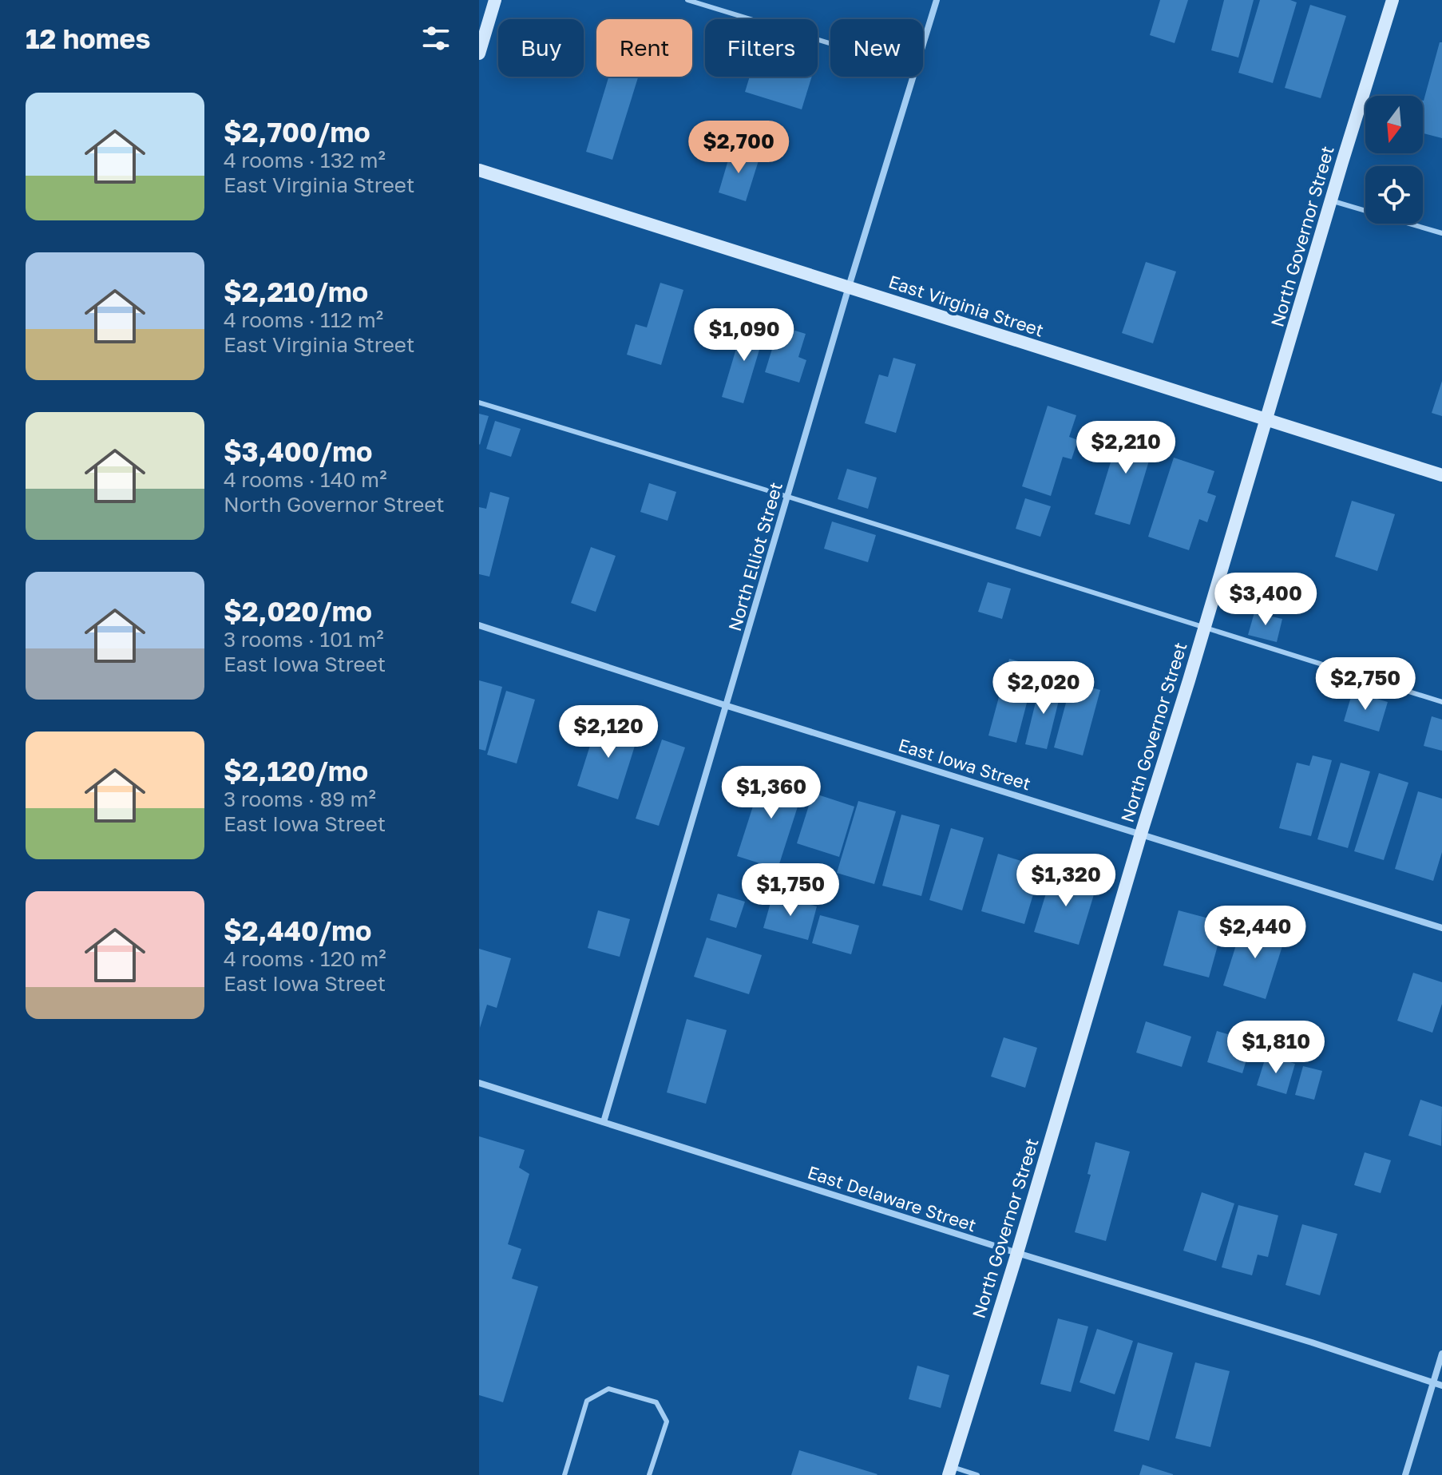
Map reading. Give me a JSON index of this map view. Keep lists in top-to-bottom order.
{
  "streets": {
    "main road": ["North Governor Street", "East Virginia Street"],
    "street": ["North Elliot Street", "East Iowa Street", "East Delaware Street"]
  },
  "crossings": [
    ["North Governor Street", "East Virginia Street"],
    ["North Governor Street", "East Iowa Street"],
    ["North Governor Street", "East Delaware Street"],
    ["East Virginia Street", "North Elliot Street"],
    ["North Elliot Street", "East Iowa Street"],
    ["North Elliot Street", "East Delaware Street"]
  ],
  "north": "bottom",
  "page": {
    "heading": "12 homes",
    "chip": [
      "Buy",
      "Rent",
      "Filters",
      "New"
    ],
    "list": [
      {
        "name": "$2,700/mo",
        "note": "4 rooms · 132 m² · East Virginia Street"
      },
      {
        "name": "$2,210/mo",
        "note": "4 rooms · 112 m² · East Virginia Street"
      },
      {
        "name": "$3,400/mo",
        "note": "4 rooms · 140 m² · North Governor Street"
      },
      {
        "name": "$2,020/mo",
        "note": "3 rooms · 101 m² · East Iowa Street"
      },
      {
        "name": "$2,120/mo",
        "note": "3 rooms · 89 m² · East Iowa Street"
      },
      {
        "name": "$2,440/mo",
        "note": "4 rooms · 120 m² · East Iowa Street"
      }
    ],
    "price": [
      "$2,700",
      "$1,090",
      "$2,210",
      "$3,400",
      "$2,750",
      "$2,020",
      "$2,120",
      "$1,360",
      "$1,320",
      "$1,750",
      "$2,440",
      "$1,810"
    ]
  }
}
